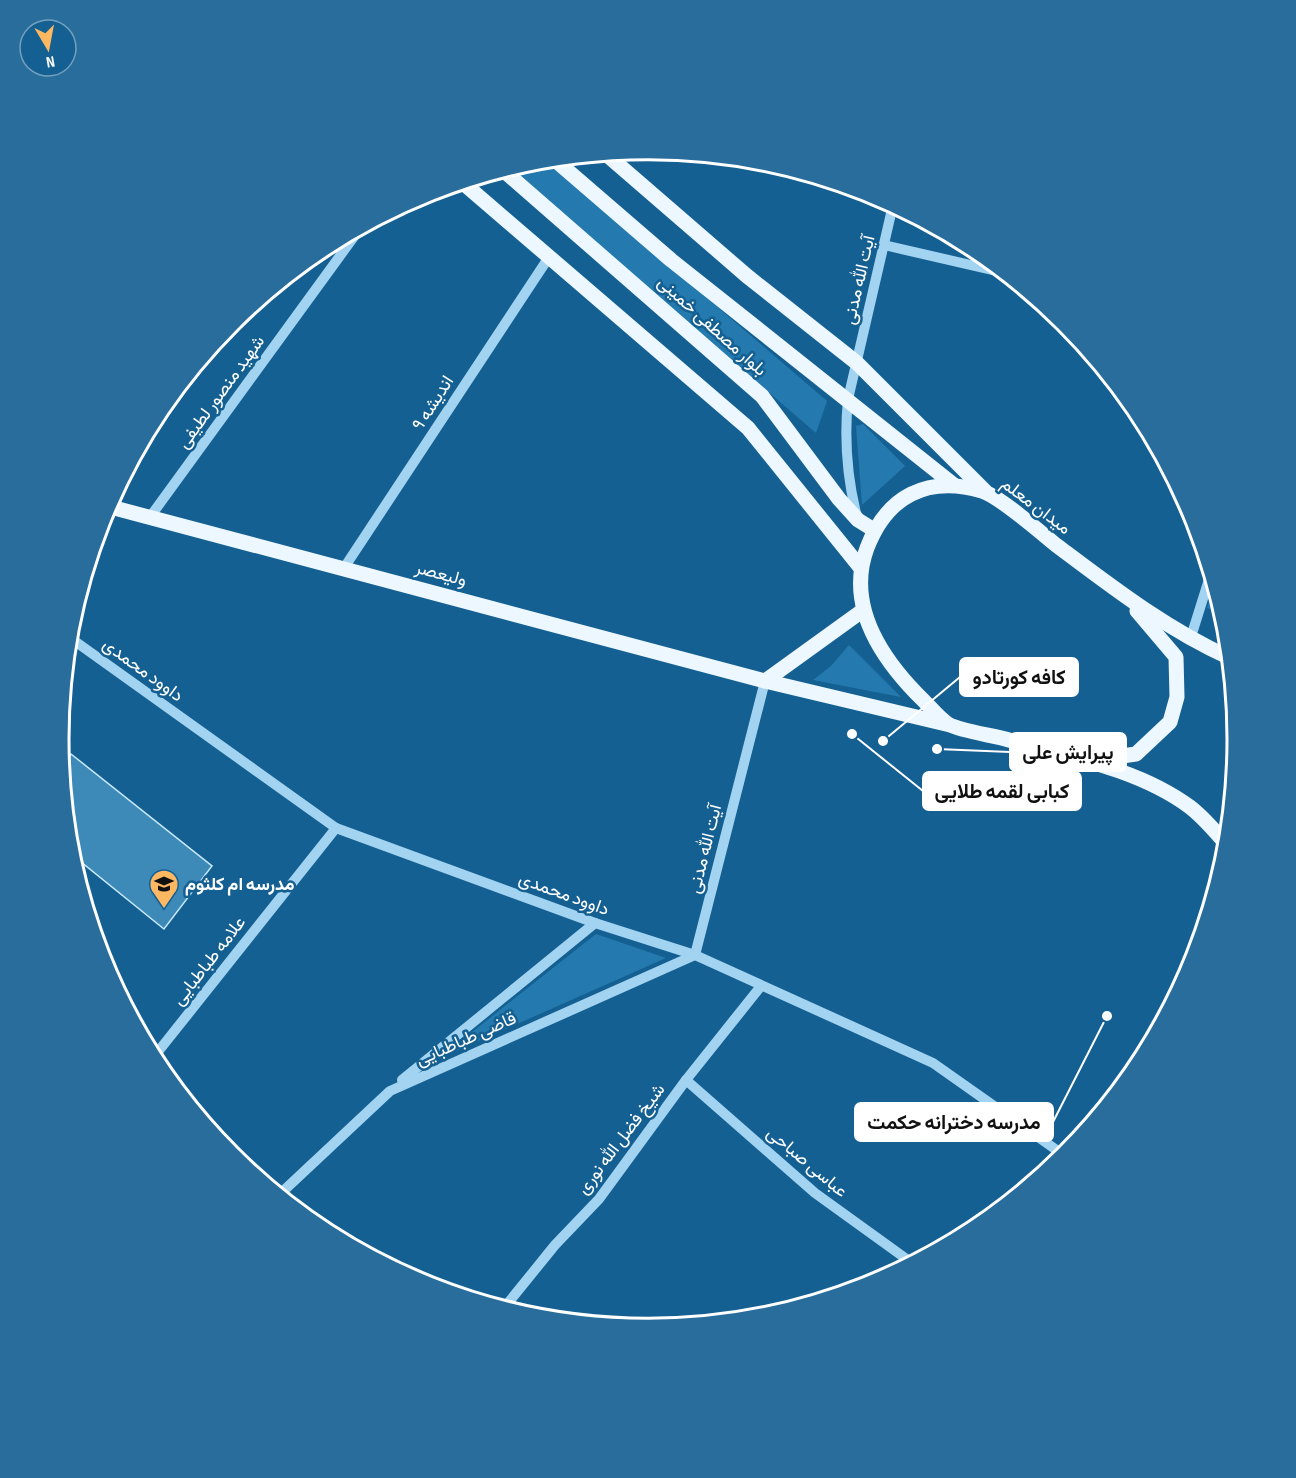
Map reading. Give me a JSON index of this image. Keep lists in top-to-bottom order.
{
  "streets": {
    "main road": ["بلوار مصطفی خمینی", "میدان معلم", "ولیعصر"],
    "street": [
      "آیت‌ الله مدنی",
      "شهید منصور لطیفی",
      "اندیشه ۹",
      "داوود محمدی",
      "آیت الله مدنی",
      "علامه طباطبایی",
      "قاضی طباطبایی",
      "شیخ فضل الله نوری",
      "عباسی صباحی"
    ]
  },
  "crossings": [
    ["آیت‌ الله مدنی", "بلوار مصطفی خمینی"],
    ["بلوار مصطفی خمینی", "میدان معلم"],
    ["شهید منصور لطیفی", "ولیعصر"],
    ["اندیشه ۹", "ولیعصر"],
    ["میدان معلم", "ولیعصر"],
    ["ولیعصر", "آیت الله مدنی"],
    ["داوود محمدی", "آیت الله مدنی"],
    ["داوود محمدی", "علامه طباطبایی"],
    ["داوود محمدی", "قاضی طباطبایی"],
    ["داوود محمدی", "شیخ فضل الله نوری"],
    ["آیت الله مدنی", "قاضی طباطبایی"],
    ["شیخ فضل الله نوری", "عباسی صباحی"]
  ],
  "places": {
    "other": [
      "کبابی لقمه طلایی",
      "کافه کورتادو",
      "پیرایش علی",
      "مدرسه دخترانه حکمت"
    ],
    "school or university": ["مدرسه ام کلثوم"]
  },
  "north": "bottom"
}
